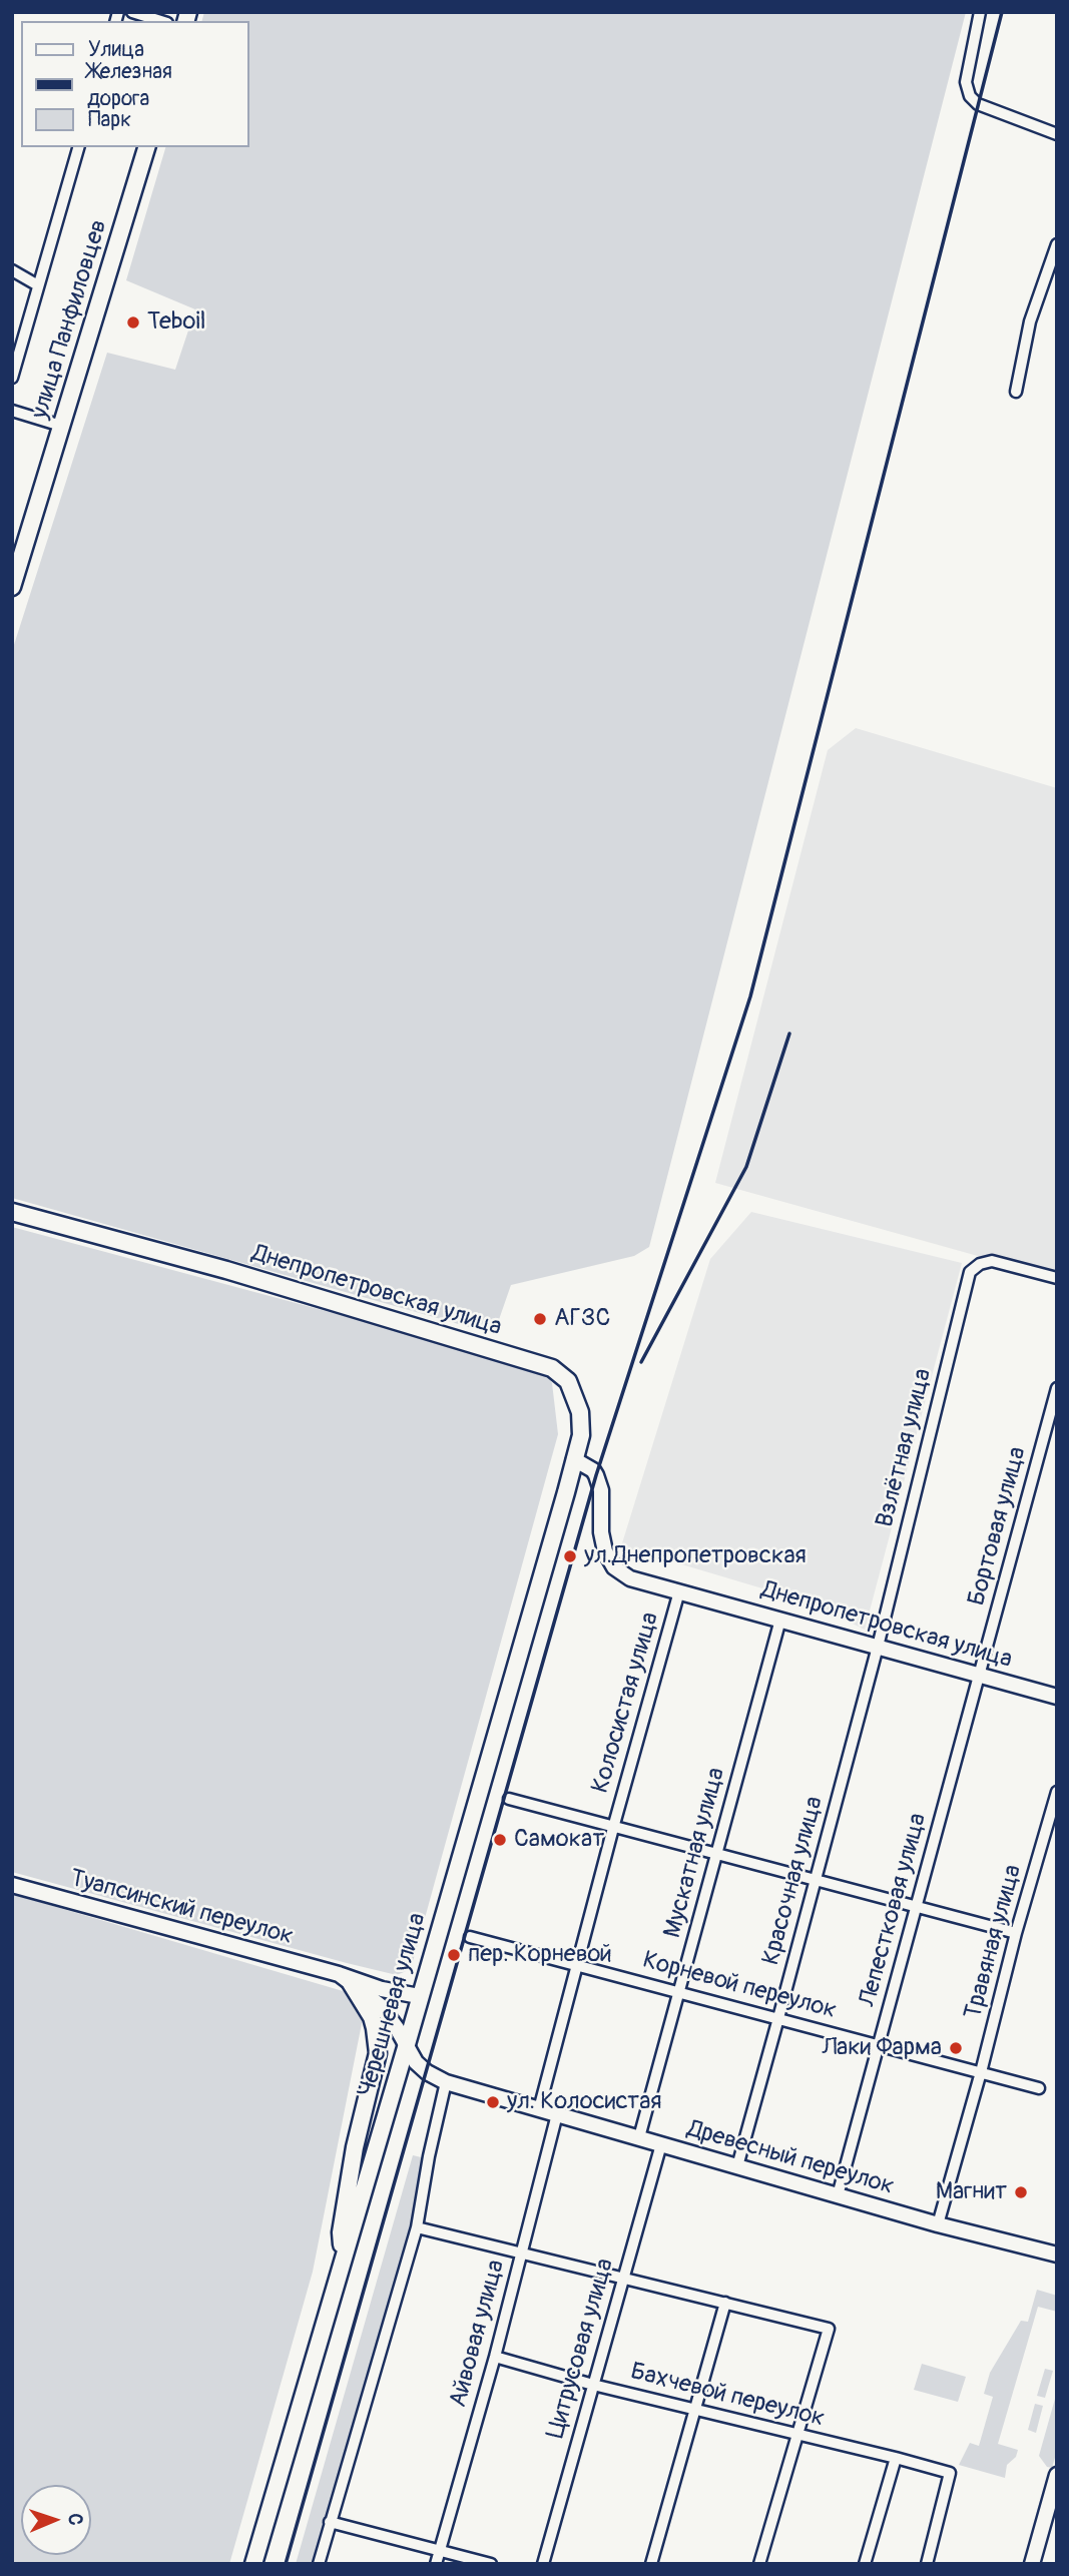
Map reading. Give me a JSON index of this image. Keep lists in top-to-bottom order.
{
  "streets": {
    "main road": ["улица Панфиловцев", "Днепропетровская улица", "Черешневая улица"],
    "street": [
      "Взлётная улица",
      "Бортовая улица",
      "Колосистая улица",
      "Мускатная улица",
      "Красочная улица",
      "Туапсинский переулок",
      "Лепестковая улица",
      "Травяная улица",
      "Корневой переулок",
      "Древесный переулок",
      "Айвовая улица",
      "Цитрусовая улица",
      "Бахчевой переулок"
    ]
  },
  "crossings": [
    ["Днепропетровская улица", "Взлётная улица"],
    ["Днепропетровская улица", "Бортовая улица"],
    ["Днепропетровская улица", "Колосистая улица"],
    ["Днепропетровская улица", "Мускатная улица"],
    ["Днепропетровская улица", "Красочная улица"],
    ["Днепропетровская улица", "Лепестковая улица"],
    ["Днепропетровская улица", "Черешневая улица"],
    ["Взлётная улица", "Красочная улица"],
    ["Бортовая улица", "Лепестковая улица"],
    ["Колосистая улица", "Корневой переулок"],
    ["Колосистая улица", "Древесный переулок"],
    ["Мускатная улица", "Корневой переулок"],
    ["Мускатная улица", "Древесный переулок"],
    ["Красочная улица", "Корневой переулок"],
    ["Красочная улица", "Древесный переулок"],
    ["Туапсинский переулок", "Черешневая улица"],
    ["Туапсинский переулок", "Древесный переулок"],
    ["Лепестковая улица", "Корневой переулок"],
    ["Лепестковая улица", "Древесный переулок"],
    ["Травяная улица", "Корневой переулок"],
    ["Травяная улица", "Древесный переулок"],
    ["Черешневая улица", "Древесный переулок"],
    ["Древесный переулок", "Айвовая улица"],
    ["Древесный переулок", "Цитрусовая улица"],
    ["Айвовая улица", "Бахчевой переулок"],
    ["Цитрусовая улица", "Бахчевой переулок"]
  ],
  "places": [
    "Teboil",
    "АГЗС",
    "ул.Днепропетровская",
    "Самокат",
    "пер. Корневой",
    "Лаки Фарма",
    "ул. Колосистая",
    "Магнит"
  ],
  "legend": ["Улица", "Железная дорога", "Парк"],
  "north": "right"
}
